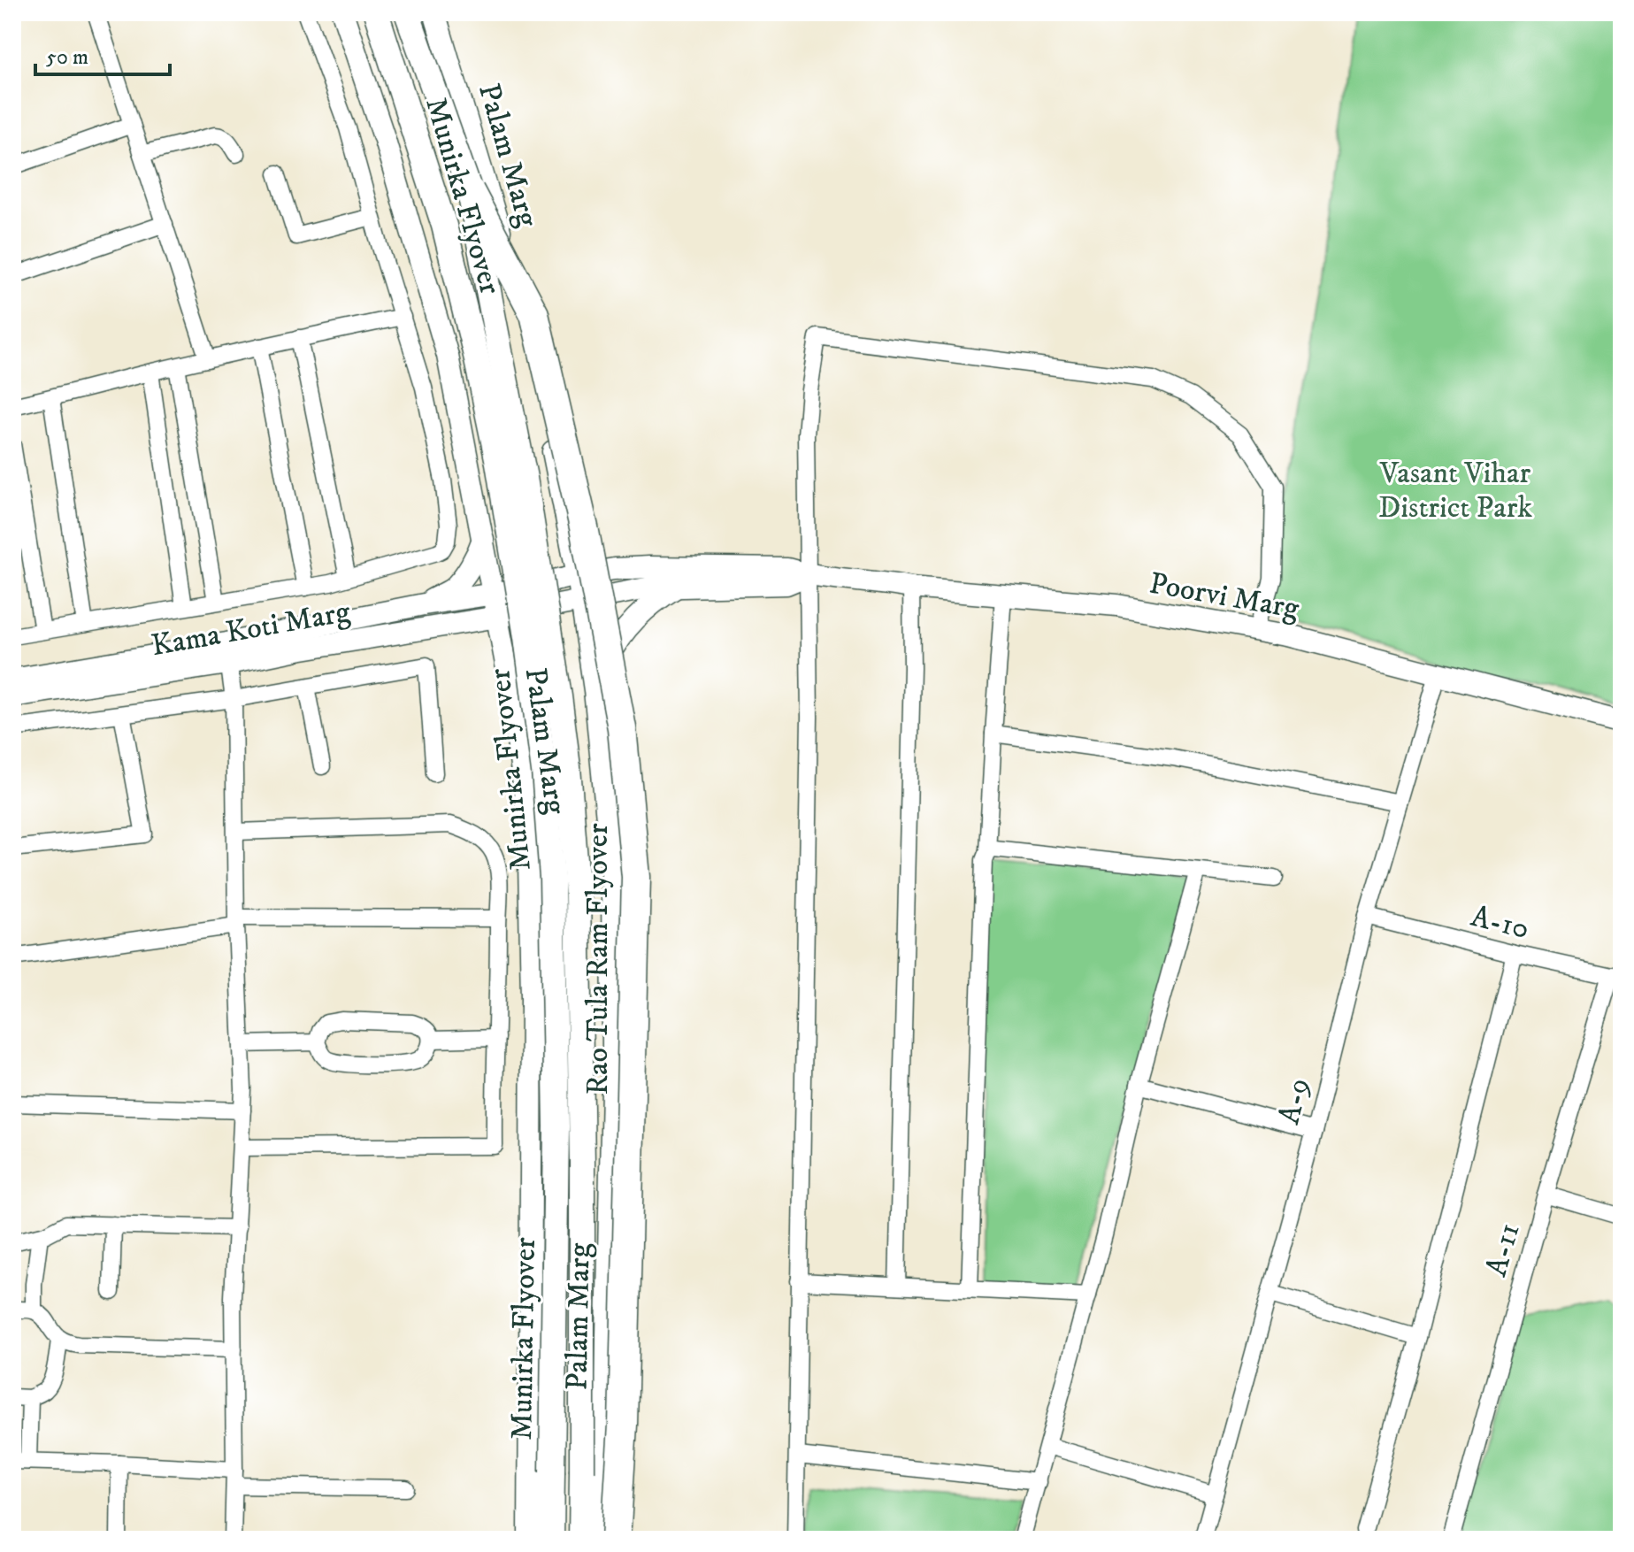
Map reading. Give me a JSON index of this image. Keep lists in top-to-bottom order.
{
  "streets": {
    "highway": ["Rao Tula Ram Flyover"],
    "main road": [
      "Palam Marg",
      "Munirka Flyover",
      "Poorvi Marg",
      "Kama Koti Marg"
    ],
    "street": ["A-10", "A-9", "A-11"]
  },
  "crossings": [
    ["Palam Marg", "Poorvi Marg"],
    ["Palam Marg", "Kama Koti Marg"],
    ["Munirka Flyover", "Rao Tula Ram Flyover"],
    ["Poorvi Marg", "Kama Koti Marg"],
    ["Poorvi Marg", "A-9"],
    ["A-10", "A-9"],
    ["A-10", "A-11"]
  ],
  "parks": ["Vasant Vihar District Park"],
  "scale_bar": "50 m"
}
